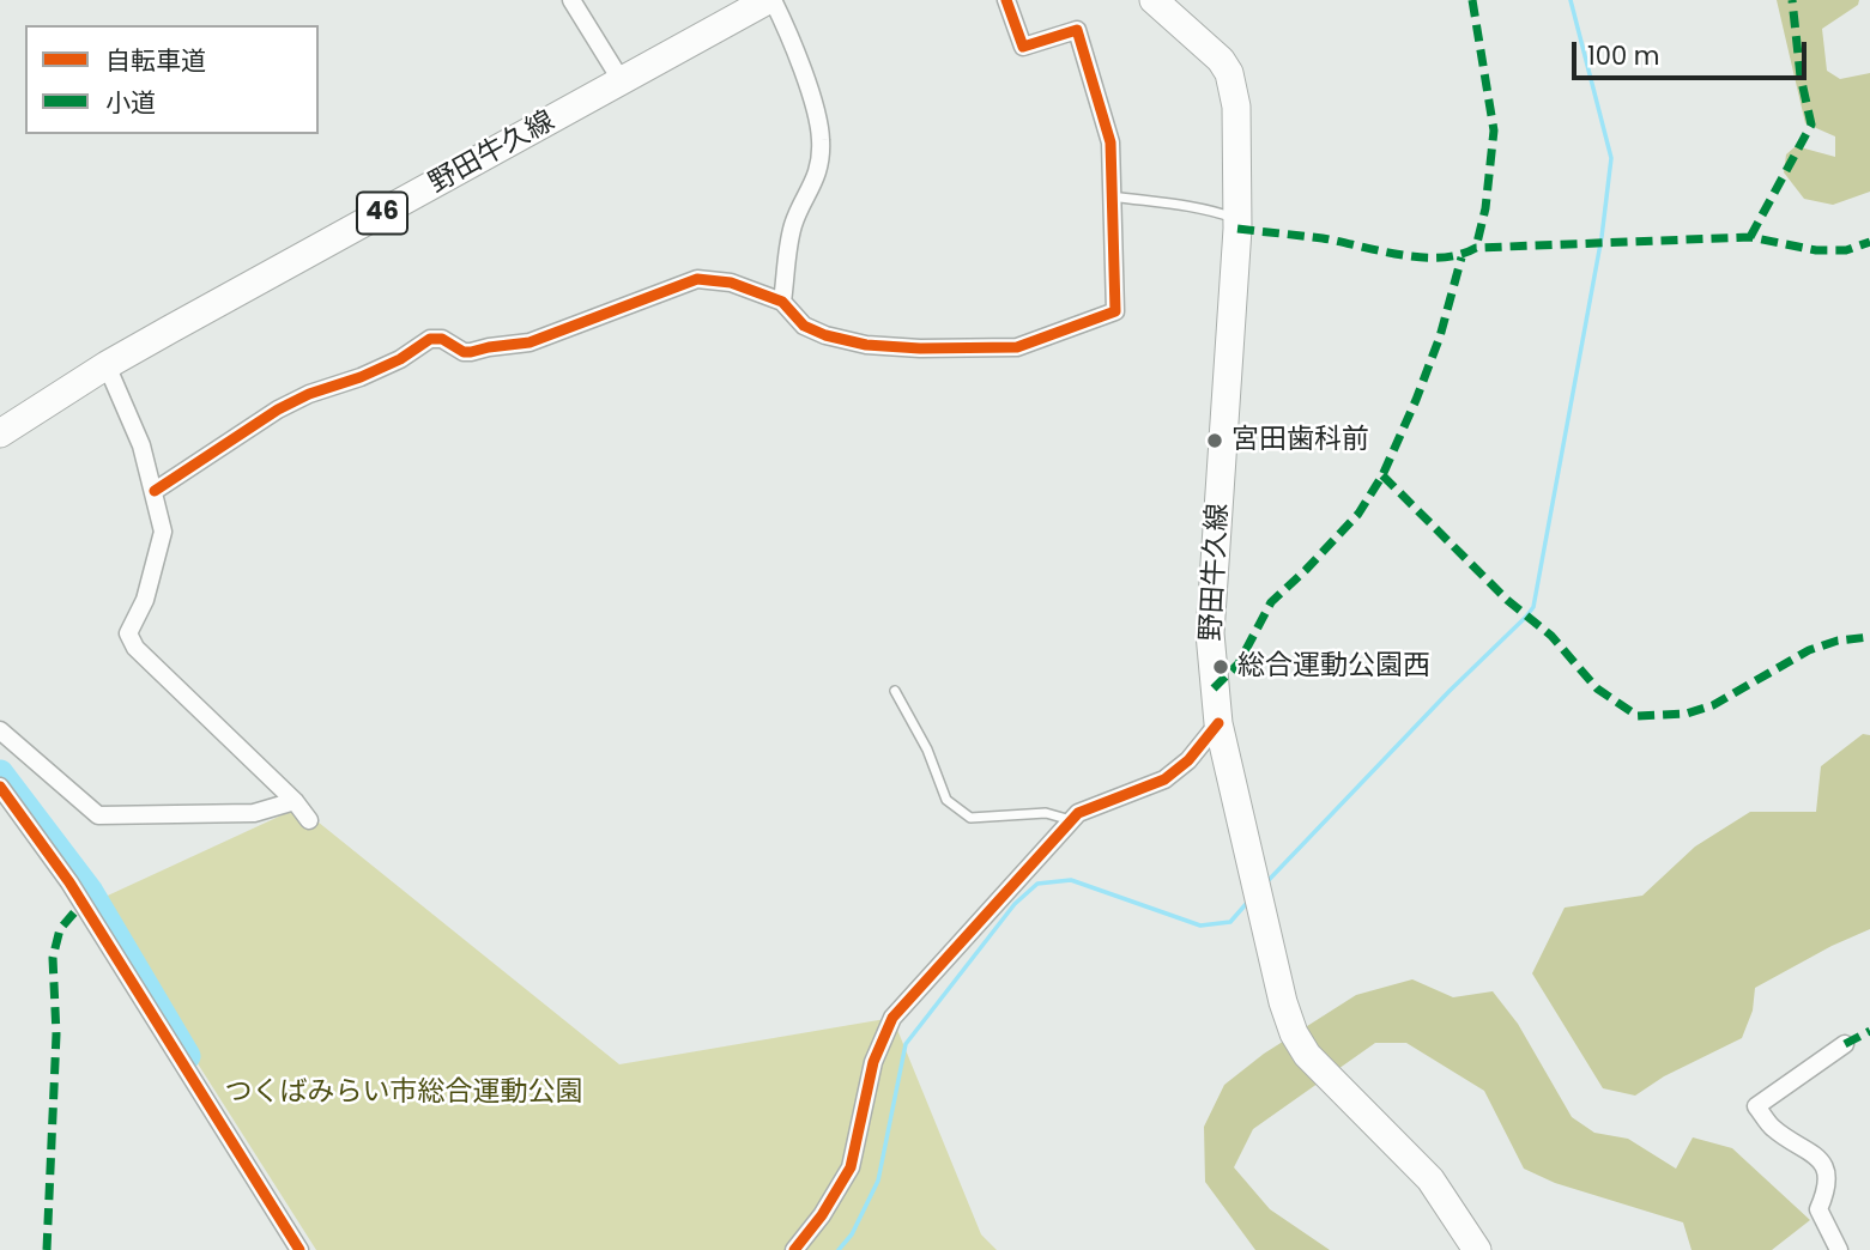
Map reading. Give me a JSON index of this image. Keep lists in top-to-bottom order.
{
  "streets": {
    "main road": ["野田牛久線", "46"]
  },
  "parks": ["つくばみらい市総合運動公園"],
  "places": ["宮田歯科前", "総合運動公園西"],
  "legend": ["自転車道", "小道"],
  "scale_bar": "100 m"
}
